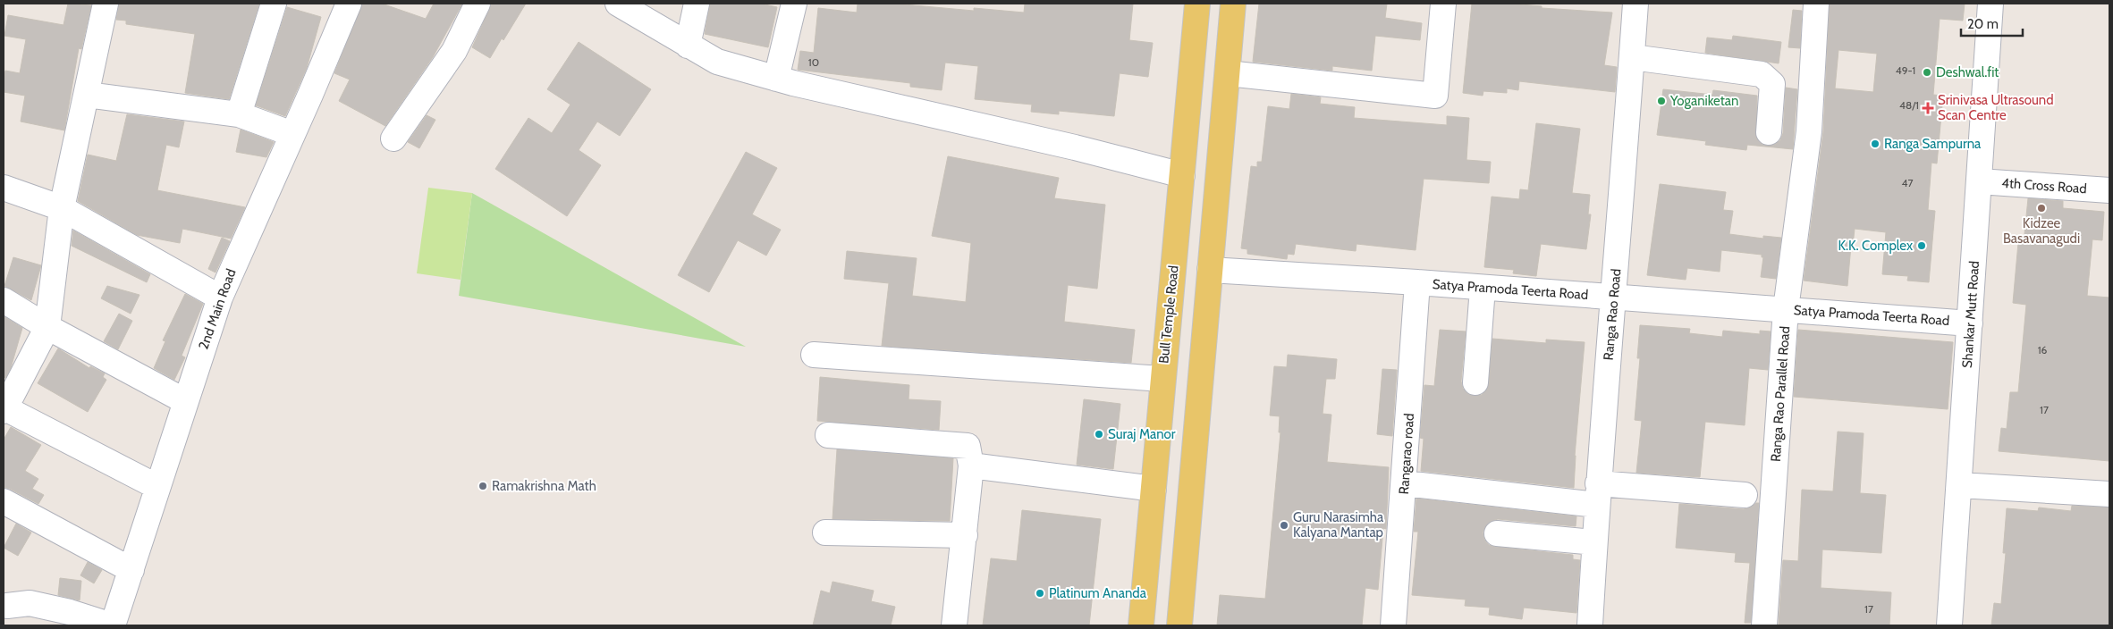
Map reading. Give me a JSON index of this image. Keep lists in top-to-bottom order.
{
  "streets": {
    "main road": ["Bull Temple Road"],
    "street": [
      "4th Cross Road",
      "Satya Pramoda Teerta Road",
      "2nd Main Road",
      "Ranga Rao Road",
      "Shankar Mutt Road",
      "Ranga Rao Parallel Road",
      "Rangarao road"
    ]
  },
  "crossings": [
    ["4th Cross Road", "Shankar Mutt Road"],
    ["Satya Pramoda Teerta Road", "Ranga Rao Road"],
    ["Satya Pramoda Teerta Road", "Shankar Mutt Road"],
    ["Satya Pramoda Teerta Road", "Ranga Rao Parallel Road"],
    ["Satya Pramoda Teerta Road", "Rangarao road"]
  ],
  "places": {
    "other": [
      "Deshwal.fit",
      "Yoganiketan",
      "Ranga Sampurna",
      "Kidzee Basavanagudi",
      "K.K. Complex",
      "Suraj Manor",
      "Ramakrishna Math",
      "Guru Narasimha Kalyana Mantap",
      "Platinum Ananda"
    ],
    "health": ["Srinivasa Ultrasound Scan Centre"]
  },
  "house_numbers": [
    "10",
    "49-1",
    "48/1",
    "47",
    "16",
    "17",
    "17"
  ],
  "scale_bar": "20 m"
}
